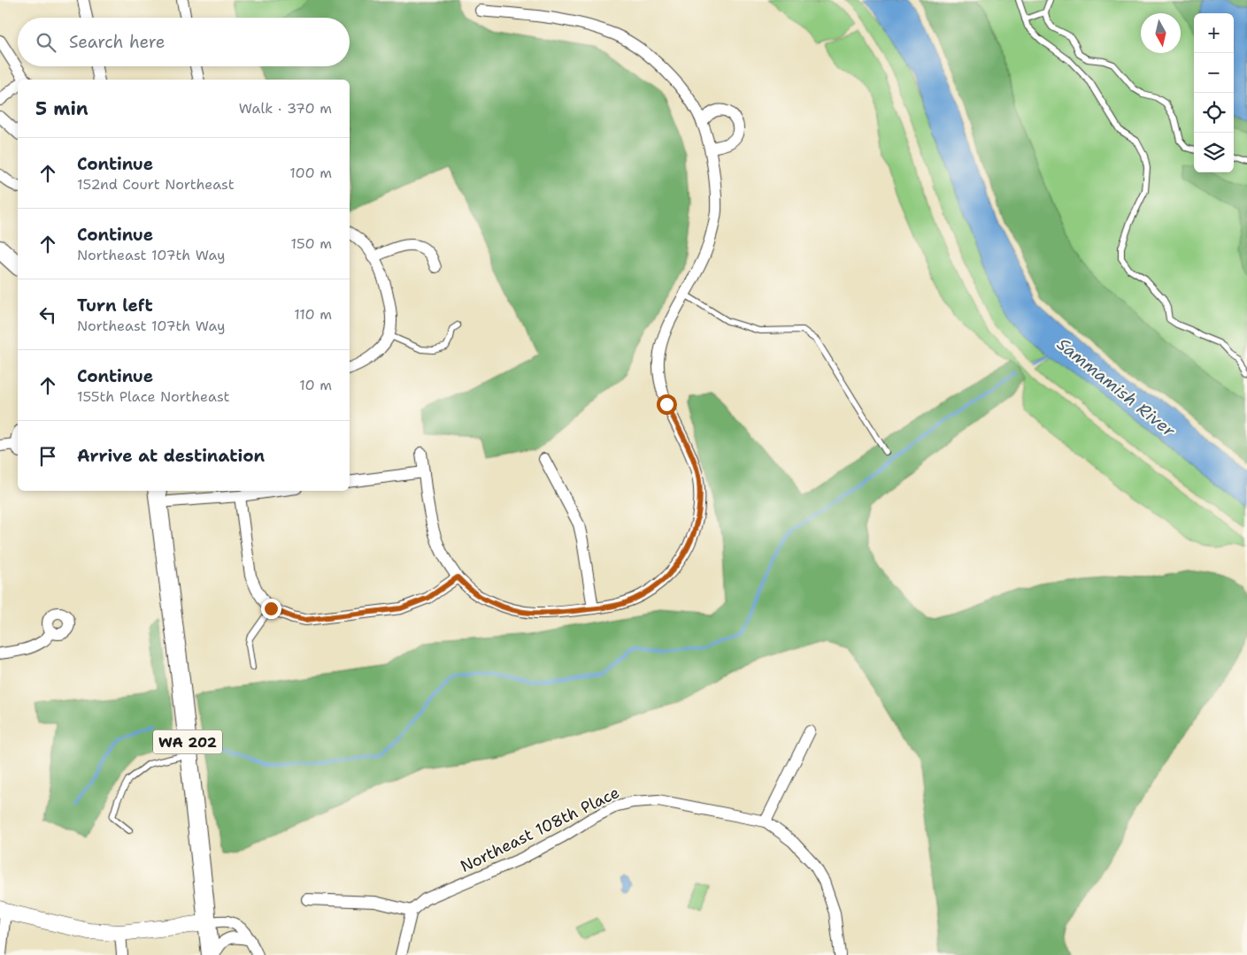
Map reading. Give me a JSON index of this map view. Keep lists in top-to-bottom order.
{
  "streets": {
    "main road": ["WA 202"],
    "street": ["Northeast 108th Place"]
  },
  "water": ["Sammamish River"],
  "north": "bottom",
  "page": {
    "map_buttons": ["+", "−"],
    "search": "Search here",
    "heading": ["5 min", "Walk · 370 m"],
    "list": [
      ["Continue", "152nd Court Northeast", "100 m"],
      ["Continue", "Northeast 107th Way", "150 m"],
      ["Turn left", "Northeast 107th Way", "110 m"],
      ["Continue", "155th Place Northeast", "10 m"],
      "Arrive at destination"
    ]
  }
}
